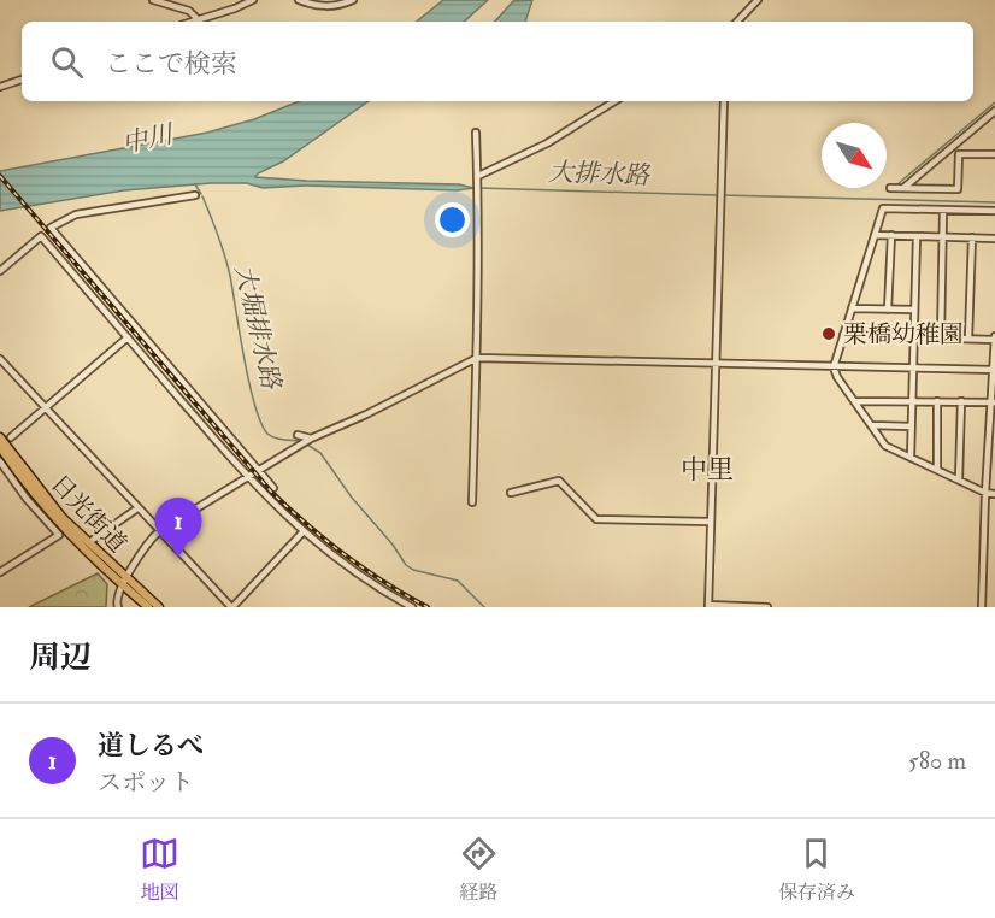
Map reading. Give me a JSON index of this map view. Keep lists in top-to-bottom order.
{
  "streets": {
    "highway": ["日光街道"]
  },
  "districts": ["中里"],
  "water": ["中川", "大排水路", "大堀排水路"],
  "places": ["栗橋幼稚園"],
  "north": "bottom right",
  "page": {
    "search": "ここで検索",
    "pins": "1",
    "heading": "周辺",
    "list": [
      {
        "mark": "1",
        "name": "道しるべ",
        "note": "スポット",
        "value": "580 m"
      }
    ],
    "nav": ["地図", "経路", "保存済み"]
  }
}
